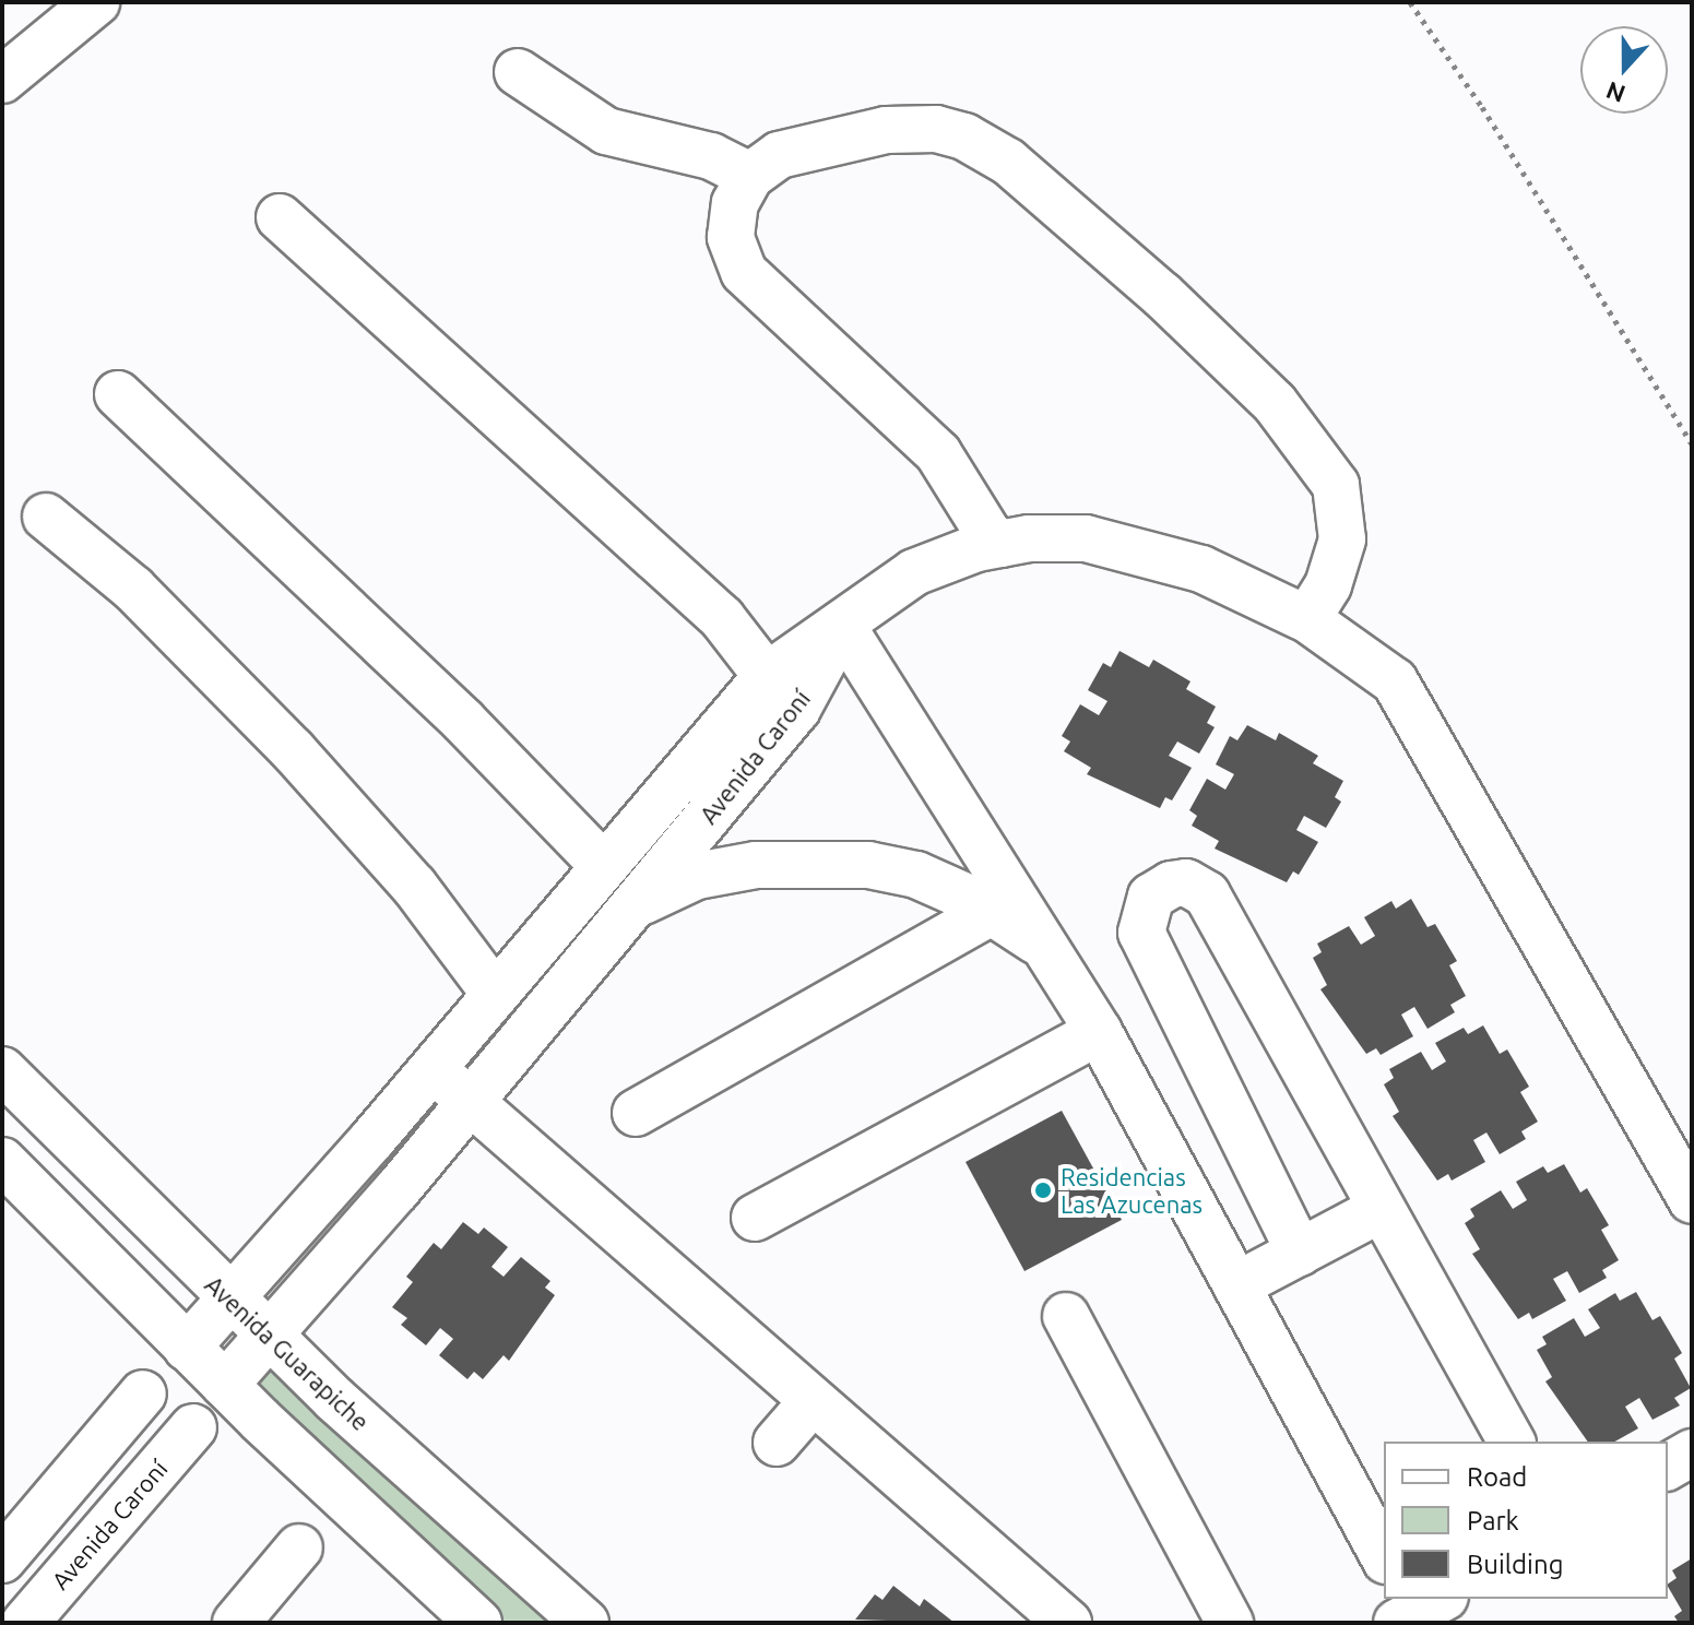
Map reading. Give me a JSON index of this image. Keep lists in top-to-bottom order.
{
  "streets": {
    "street": ["Avenida Caroní", "Avenida Guarapiche"]
  },
  "crossings": [
    ["Avenida Caroní", "Avenida Guarapiche"]
  ],
  "places": ["Residencias Las Azucenas"],
  "legend": ["Road", "Park", "Building"],
  "north": "bottom"
}
